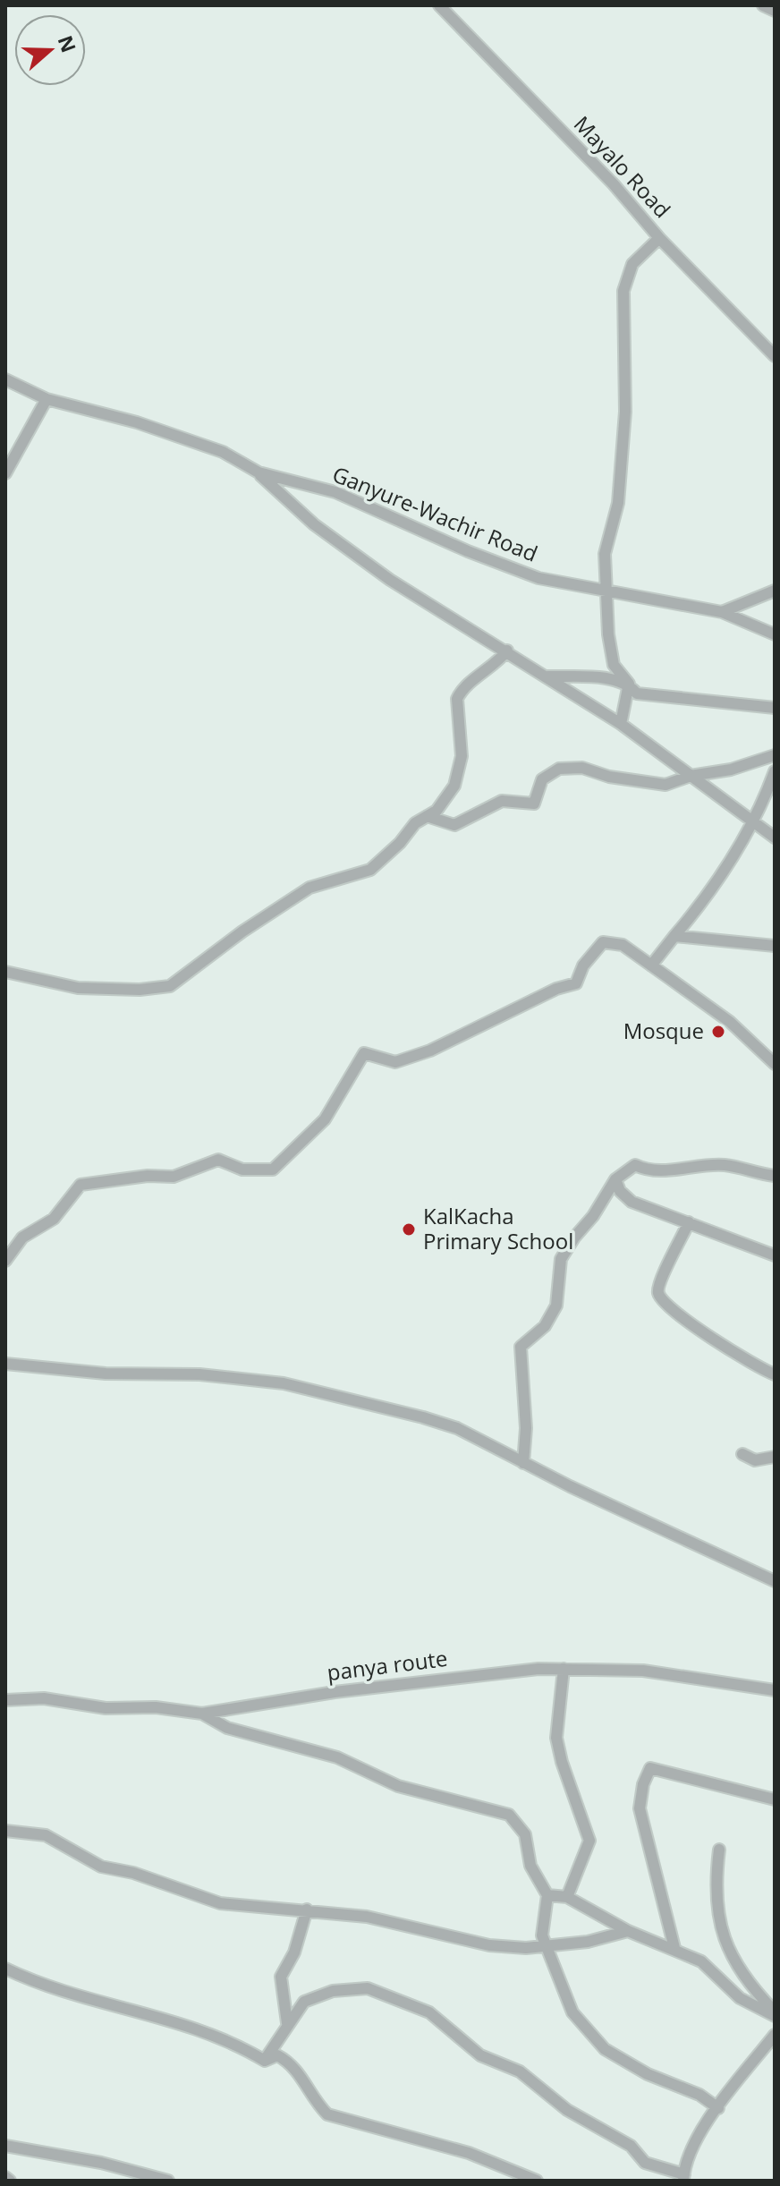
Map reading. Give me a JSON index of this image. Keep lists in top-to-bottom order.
{
  "streets": {
    "street": ["Mayalo Road", "Ganyure-Wachir Road", "panya route"]
  },
  "places": ["Mosque", "KalKacha Primary School"],
  "north": "right"
}
